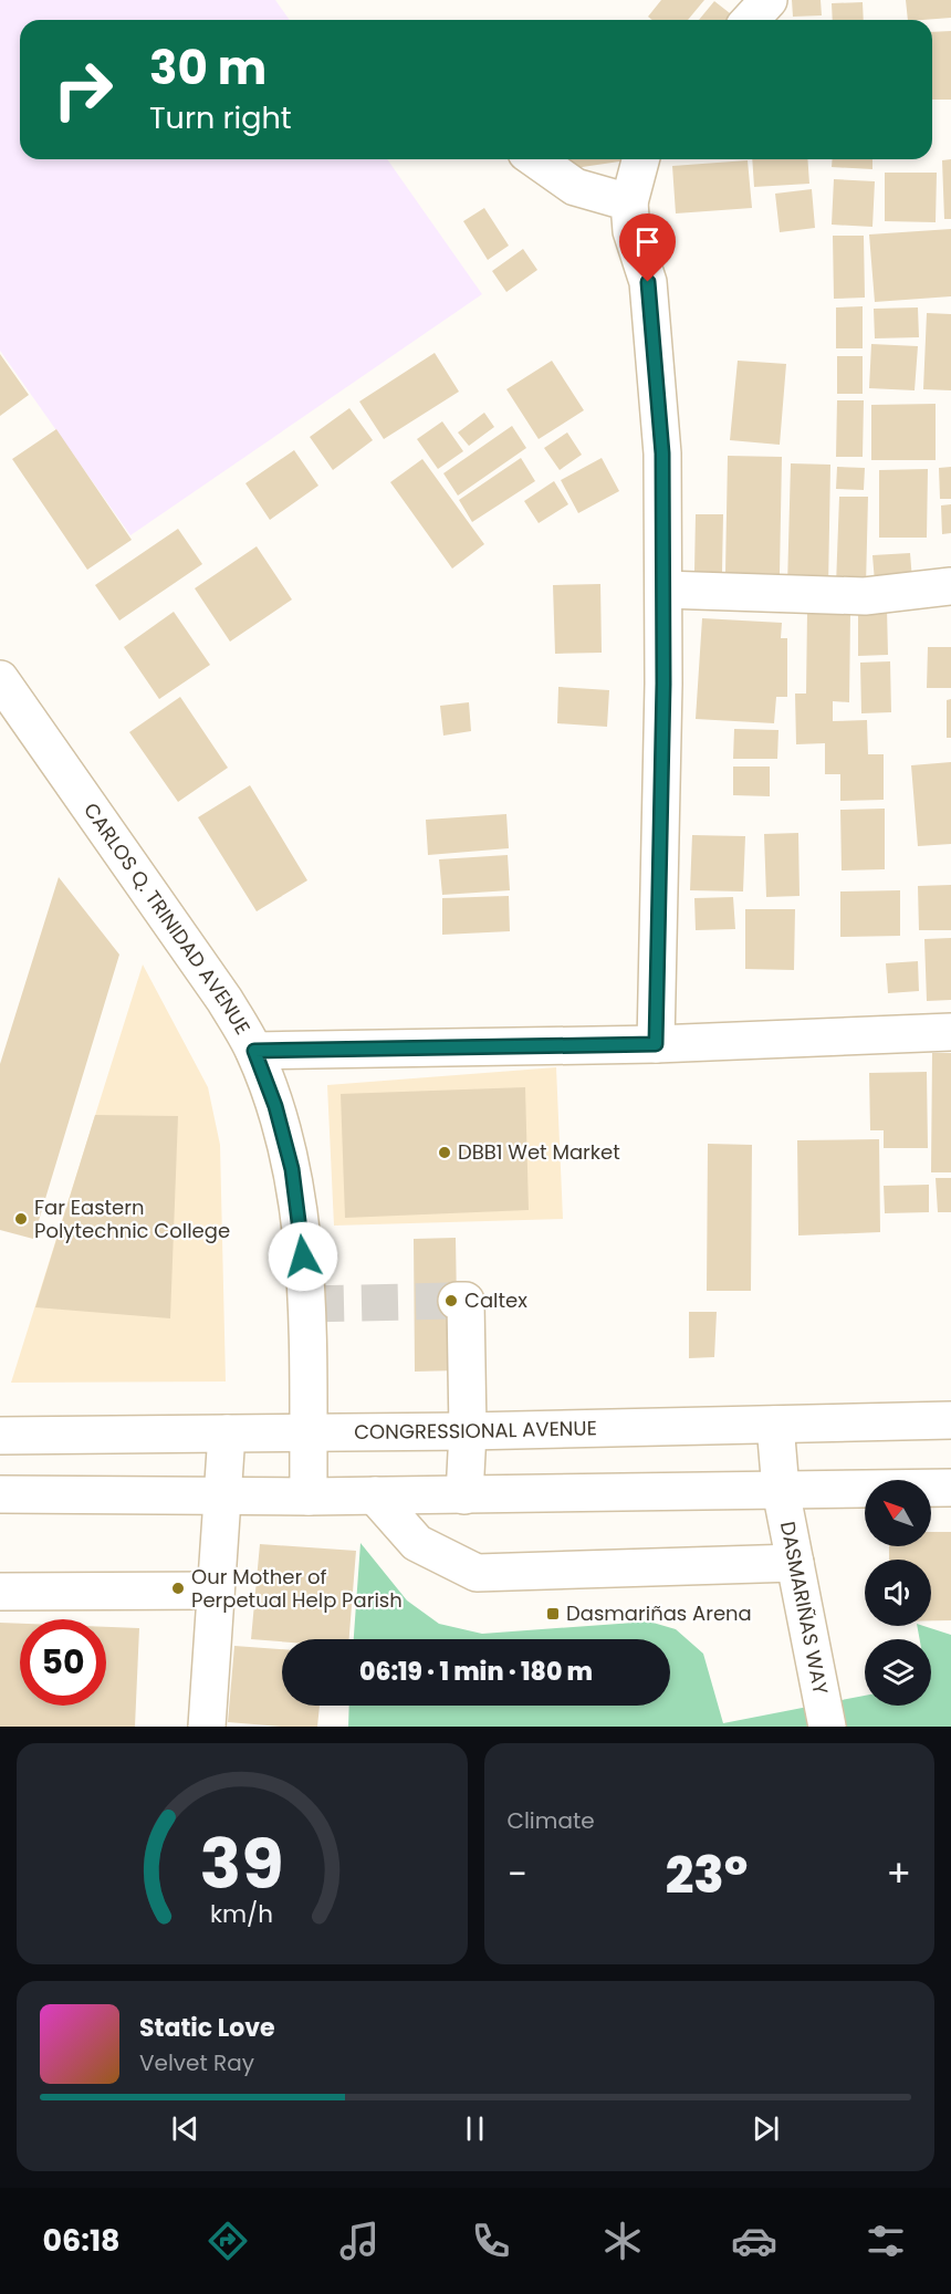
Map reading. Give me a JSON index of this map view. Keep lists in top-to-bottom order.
{
  "streets": {
    "street": ["CARLOS Q. TRINIDAD AVENUE", "CONGRESSIONAL AVENUE", "DASMARIÑAS WAY"]
  },
  "crossings": [
    ["CARLOS Q. TRINIDAD AVENUE", "CONGRESSIONAL AVENUE"],
    ["CONGRESSIONAL AVENUE", "DASMARIÑAS WAY"]
  ],
  "places": {
    "other": [
      "DBB1 Wet Market",
      "Far Eastern Polytechnic College",
      "Caltex",
      "Our Mother of Perpetual Help Parish"
    ],
    "transit": ["Dasmariñas Arena"]
  },
  "north": "top left",
  "page": {
    "turn": ["30 m", "Turn right"],
    "limit": "50",
    "trip": "06:19 · 1 min · 180 m",
    "tile": "Climate",
    "heat": ["−", "23°", "+"],
    "song": ["Static Love", "Velvet Ray"],
    "tabs": "06:18",
    "gauge": ["39", "km/h"]
  }
}
